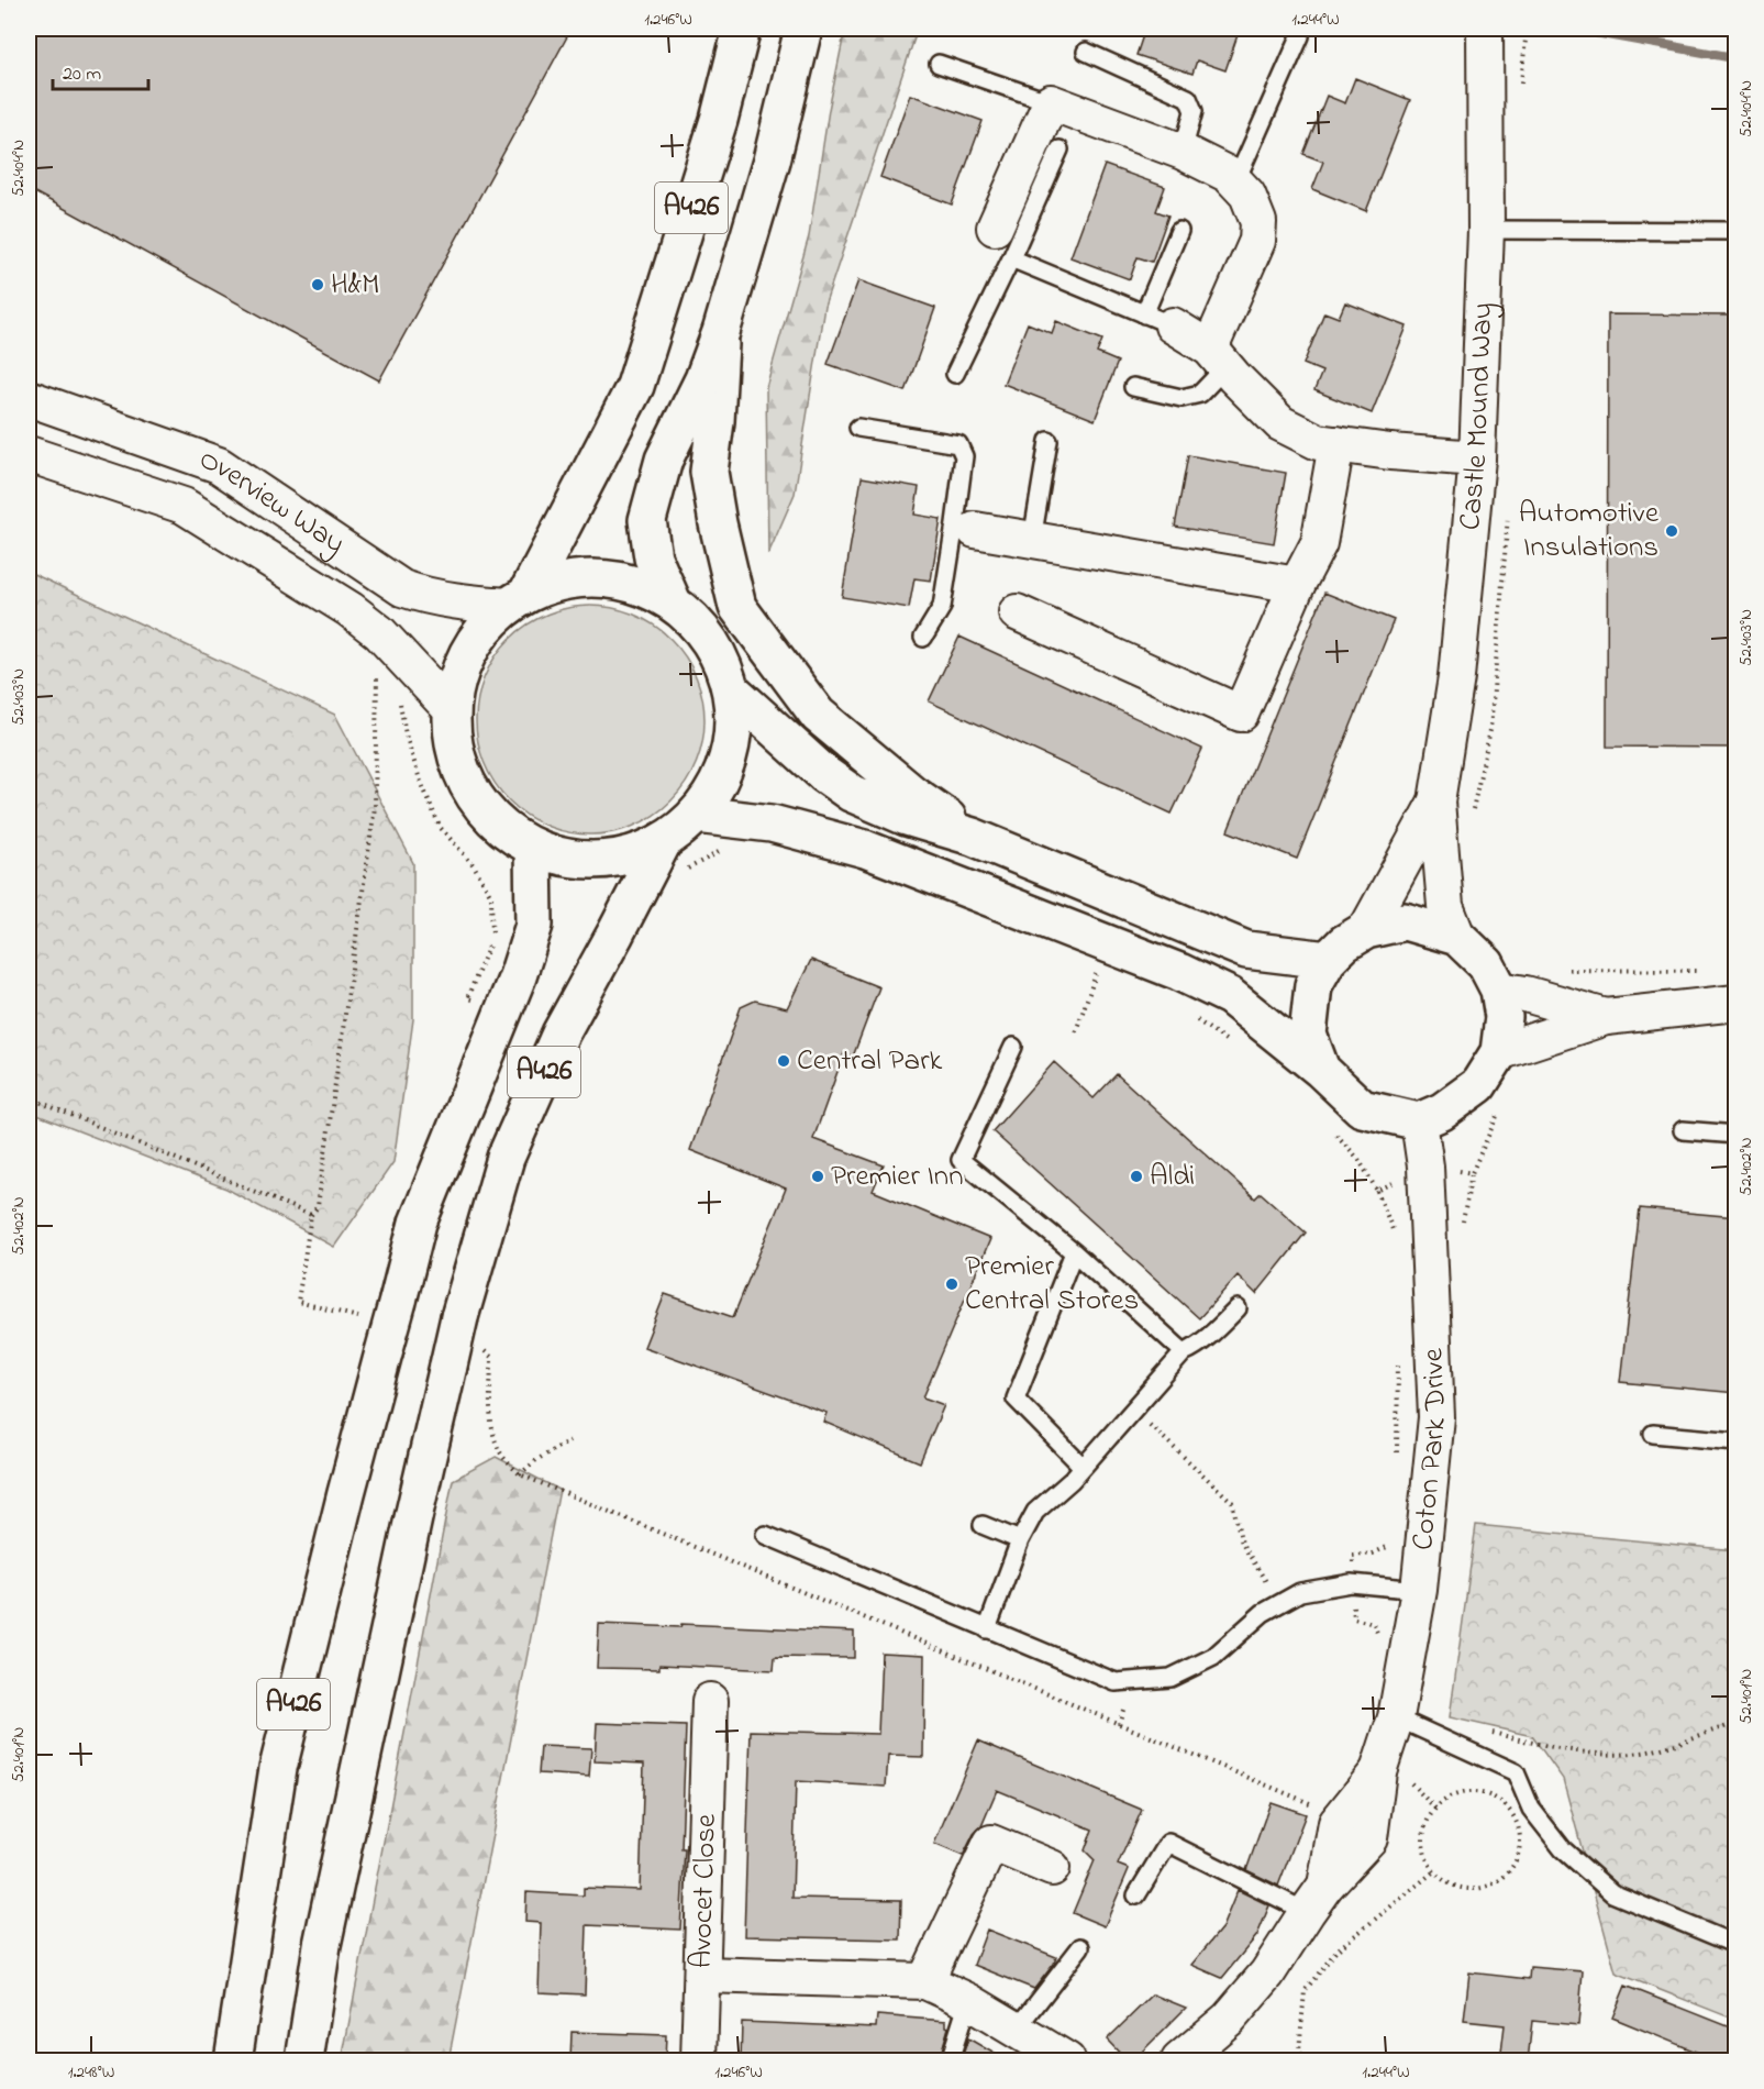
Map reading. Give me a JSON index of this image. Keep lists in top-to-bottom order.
{
  "streets": {
    "main road": ["A426"],
    "street": [
      "Castle Mound Way",
      "Overview Way",
      "Coton Park Drive",
      "Avocet Close"
    ]
  },
  "crossings": [
    ["A426", "Overview Way"],
    ["Castle Mound Way", "Coton Park Drive"]
  ],
  "places": [
    "H&M",
    "Automotive Insulations",
    "Central Park",
    "Premier Inn",
    "Aldi",
    "Premier Central Stores"
  ],
  "scale_bar": "20 m",
  "coordinates": [
    "1.246°W",
    "1.244°W",
    "52.404°N",
    "52.403°N",
    "52.402°N",
    "52.401°N",
    "1.248°W"
  ]
}
